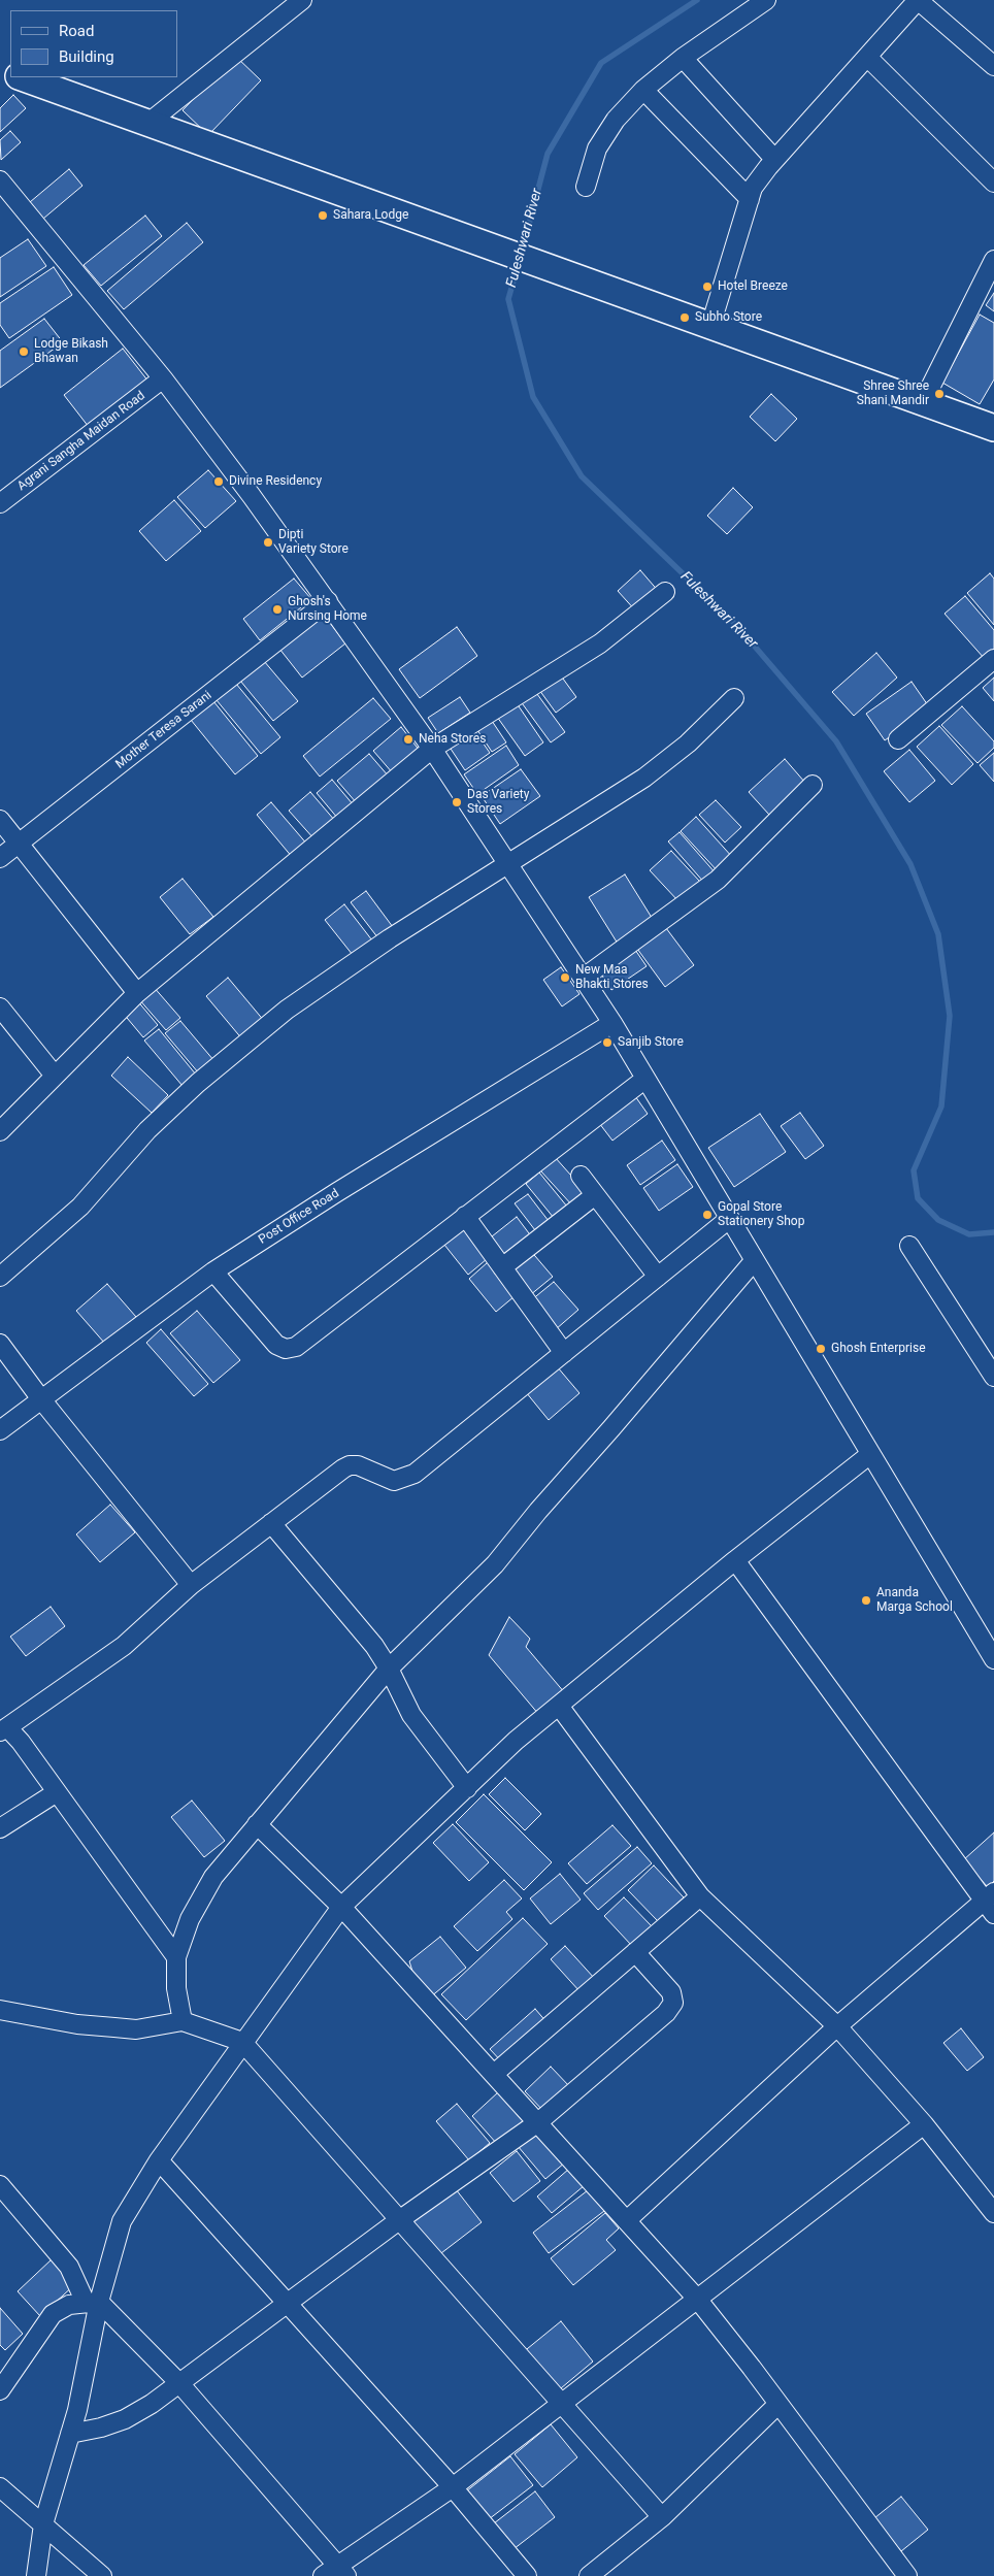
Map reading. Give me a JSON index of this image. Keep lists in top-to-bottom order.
{
  "streets": {
    "street": ["Agrani Sangha Maidan Road", "Mother Teresa Sarani", "Post Office Road"]
  },
  "water": ["Fuleshwari River"],
  "places": [
    "Sahara Lodge",
    "Hotel Breeze",
    "Subho Store",
    "Lodge Bikash Bhawan",
    "Shree Shree Shani Mandir",
    "Divine Residency",
    "Dipti Variety Store",
    "Ghosh's Nursing Home",
    "Neha Stores",
    "Das Variety Stores",
    "New Maa Bhakti Stores",
    "Sanjib Store",
    "Gopal Store Stationery Shop",
    "Ghosh Enterprise",
    "Ananda Marga School"
  ],
  "legend": ["Road", "Building"]
}
